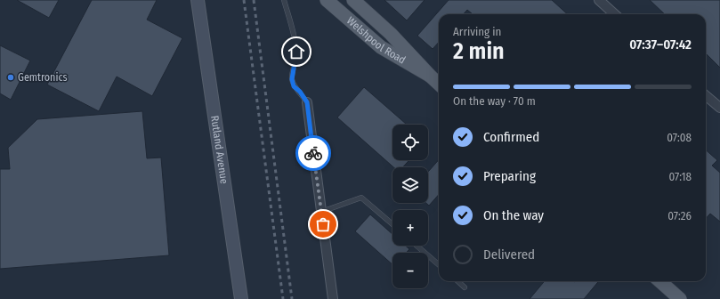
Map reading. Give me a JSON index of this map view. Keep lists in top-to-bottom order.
{
  "streets": {
    "main road": ["Welshpool Road"],
    "street": ["Rutland Avenue"]
  },
  "places": ["Gemtronics"],
  "page": {
    "heading": ["2 min", "Arriving in", "07:37–07:42"],
    "bar": "On the way · 70 m",
    "list": [
      ["Confirmed", "07:08"],
      ["Preparing", "07:18"],
      ["On the way", "07:26"],
      "Delivered"
    ],
    "map_buttons": ["+", "−"]
  }
}
